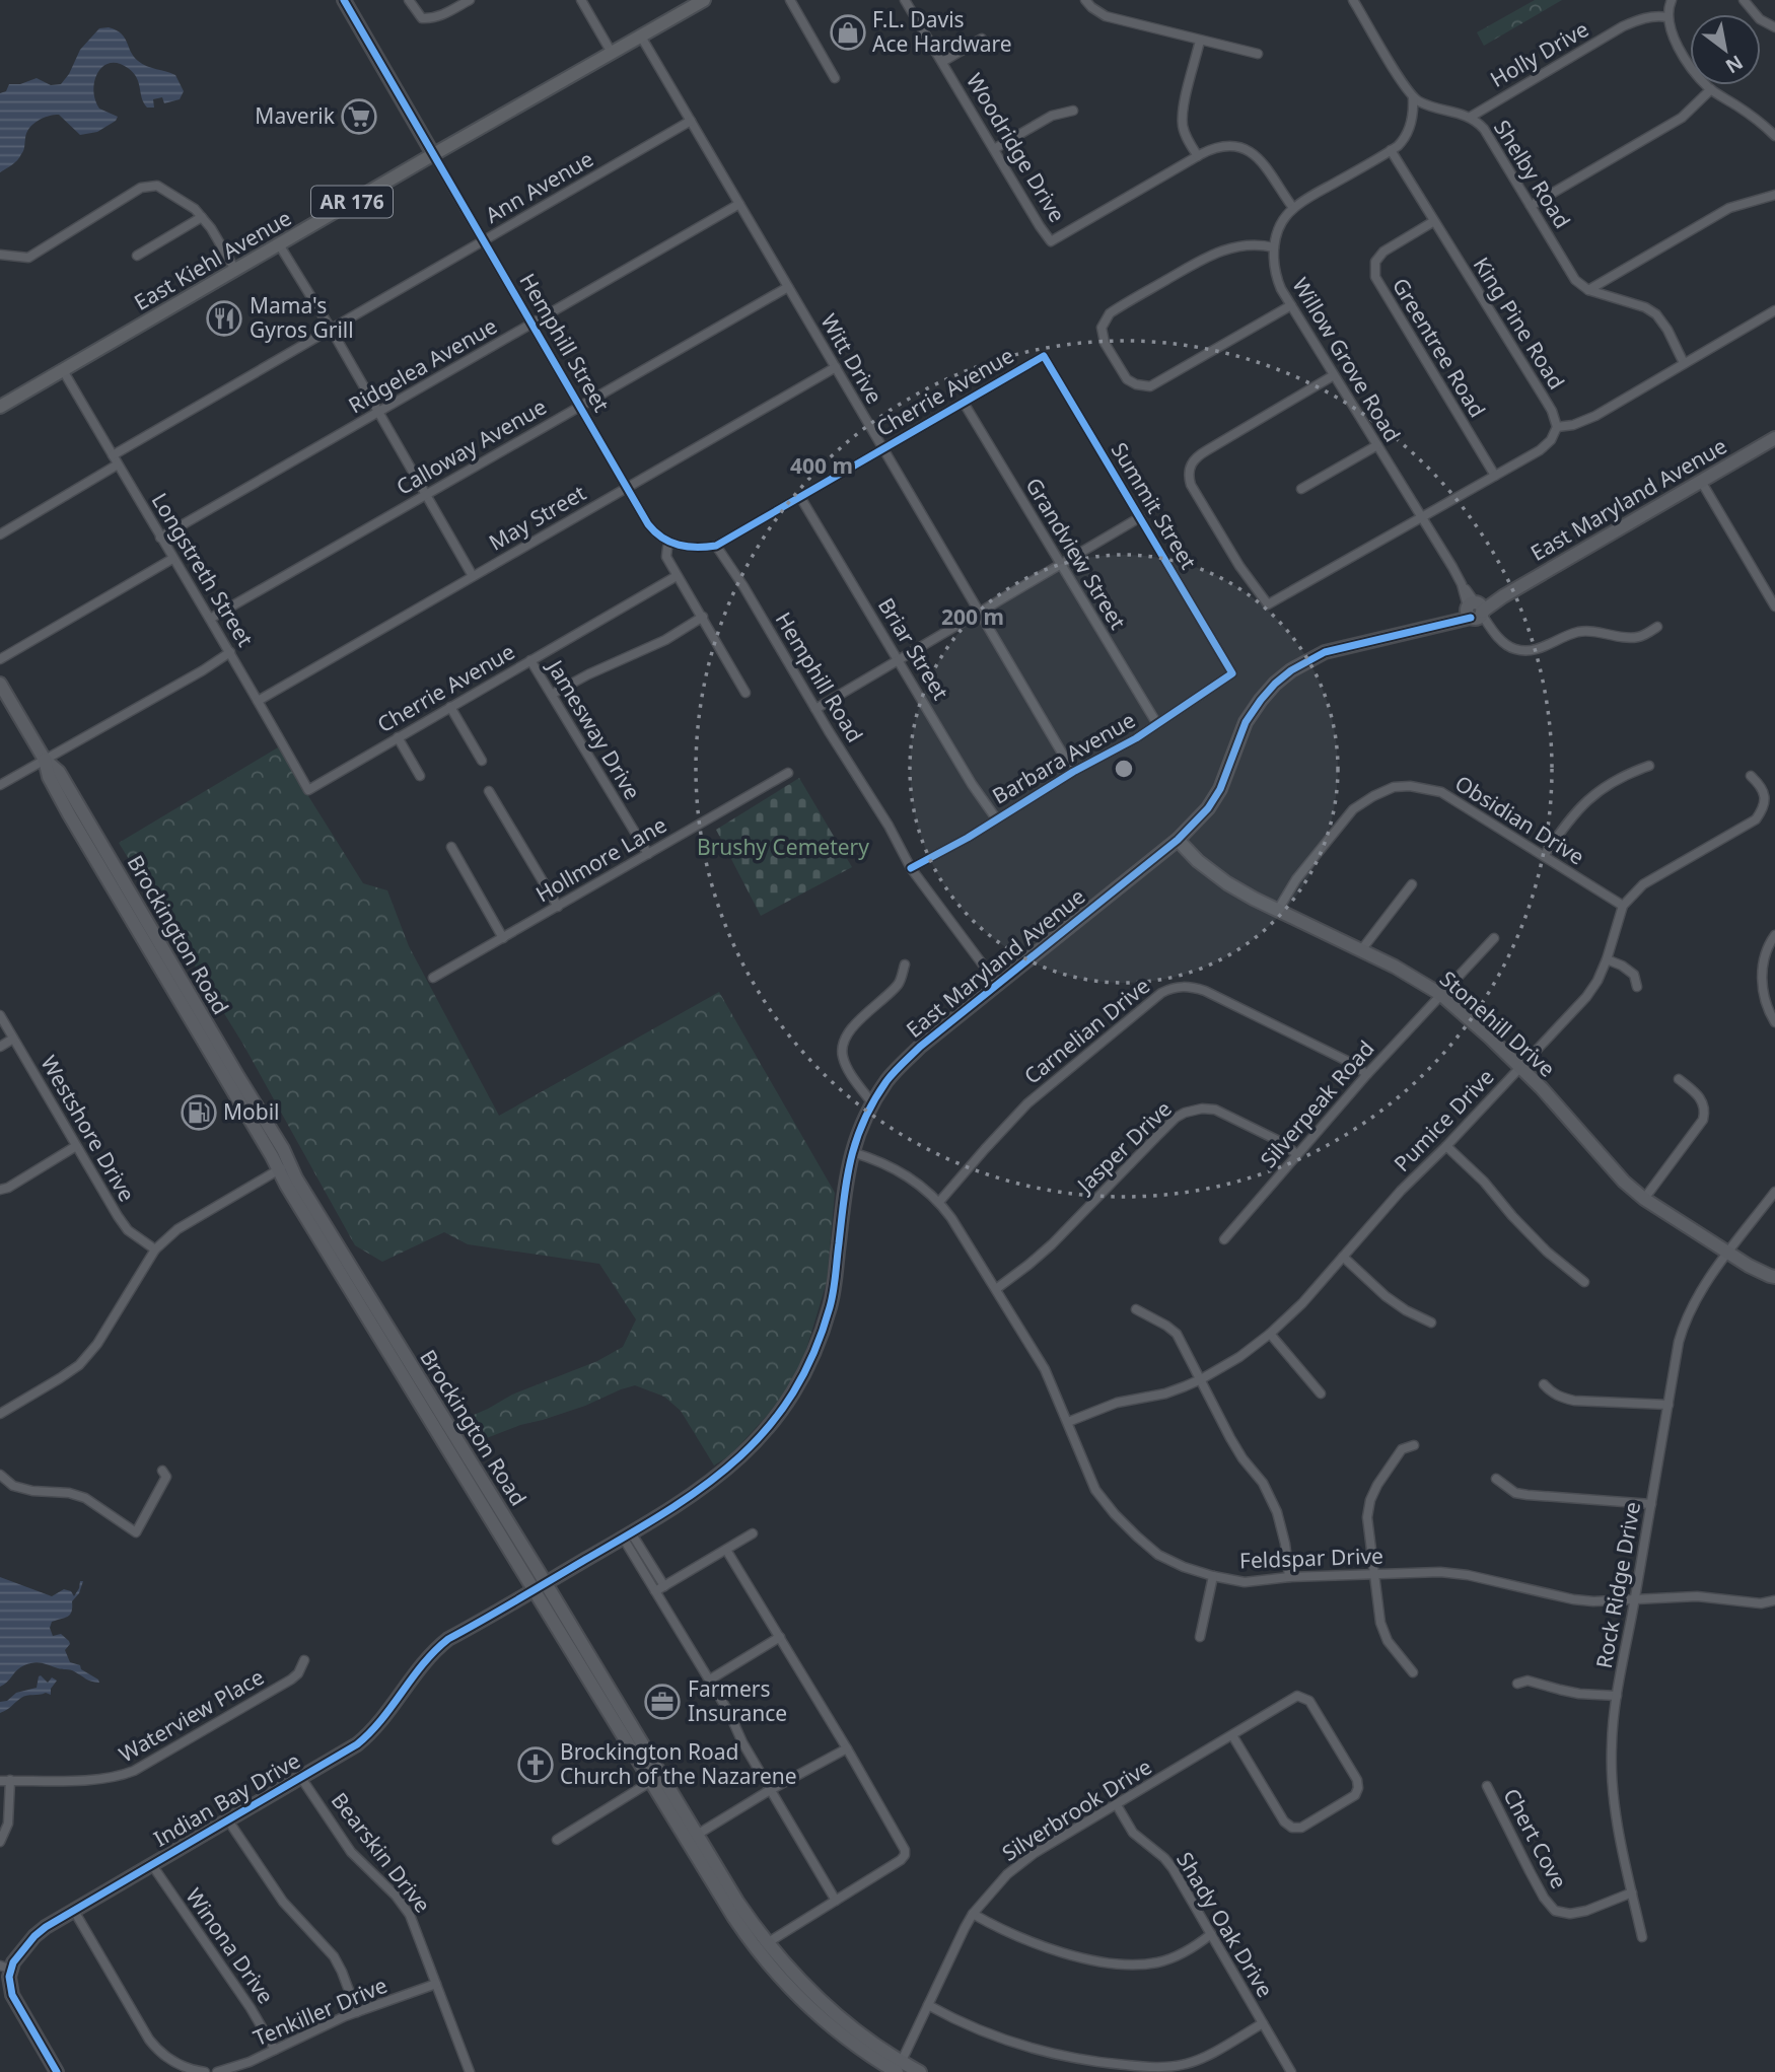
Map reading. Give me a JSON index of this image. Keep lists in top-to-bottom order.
{
  "streets": {
    "main road": ["AR 176", "East Kiehl Avenue"],
    "street": [
      "Holly Drive",
      "Woodridge Drive",
      "Shelby Road",
      "Ann Avenue",
      "King Pine Road",
      "Hemphill Street",
      "Greentree Road",
      "Witt Drive",
      "Willow Grove Road",
      "Ridgelea Avenue",
      "Cherrie Avenue",
      "Calloway Avenue",
      "East Maryland Avenue",
      "Summit Street",
      "May Street",
      "Grandview Street",
      "Longstreth Street",
      "Briar Street",
      "Hemphill Road",
      "Jamesway Drive",
      "Barbara Avenue",
      "Obsidian Drive",
      "Hollmore Lane",
      "Brockington Road",
      "Stonehill Drive",
      "Carnelian Drive",
      "Silverpeak Road",
      "Pumice Drive",
      "Westshore Drive",
      "Jasper Drive",
      "Feldspar Drive",
      "Rock Ridge Drive",
      "Waterview Place",
      "Indian Bay Drive",
      "Silverbrook Drive",
      "Chert Cove",
      "Bearskin Drive",
      "Shady Oak Drive",
      "Winona Drive",
      "Tenkiller Drive"
    ]
  },
  "crossings": [
    ["Holly Drive", "Shelby Road"],
    ["Ann Avenue", "Hemphill Street"],
    ["Ann Avenue", "Witt Drive"],
    ["Ann Avenue", "Longstreth Street"],
    ["East Kiehl Avenue", "Hemphill Street"],
    ["East Kiehl Avenue", "Witt Drive"],
    ["East Kiehl Avenue", "Longstreth Street"],
    ["King Pine Road", "Greentree Road"],
    ["Hemphill Street", "Ridgelea Avenue"],
    ["Hemphill Street", "Calloway Avenue"],
    ["Hemphill Street", "May Street"],
    ["Witt Drive", "Ridgelea Avenue"],
    ["Witt Drive", "Cherrie Avenue"],
    ["Witt Drive", "Calloway Avenue"],
    ["Witt Drive", "May Street"],
    ["Witt Drive", "Barbara Avenue"],
    ["Willow Grove Road", "East Maryland Avenue"],
    ["Ridgelea Avenue", "Longstreth Street"],
    ["Cherrie Avenue", "Summit Street"],
    ["Cherrie Avenue", "Grandview Street"],
    ["Cherrie Avenue", "Longstreth Street"],
    ["Cherrie Avenue", "Briar Street"],
    ["Cherrie Avenue", "Hemphill Road"],
    ["Cherrie Avenue", "Jamesway Drive"],
    ["Calloway Avenue", "Longstreth Street"],
    ["East Maryland Avenue", "Hemphill Road"],
    ["East Maryland Avenue", "Brockington Road"],
    ["East Maryland Avenue", "Stonehill Drive"],
    ["East Maryland Avenue", "Feldspar Drive"],
    ["East Maryland Avenue", "Indian Bay Drive"],
    ["Summit Street", "Barbara Avenue"],
    ["May Street", "Longstreth Street"],
    ["Grandview Street", "Barbara Avenue"],
    ["Briar Street", "Barbara Avenue"],
    ["Hemphill Road", "Barbara Avenue"],
    ["Jamesway Drive", "Hollmore Lane"],
    ["Obsidian Drive", "Stonehill Drive"],
    ["Obsidian Drive", "Pumice Drive"],
    ["Brockington Road", "Indian Bay Drive"],
    ["Brockington Road", "Silverbrook Drive"],
    ["Stonehill Drive", "Silverpeak Road"],
    ["Stonehill Drive", "Pumice Drive"],
    ["Stonehill Drive", "Rock Ridge Drive"],
    ["Carnelian Drive", "Silverpeak Road"],
    ["Carnelian Drive", "Feldspar Drive"],
    ["Silverpeak Road", "Jasper Drive"],
    ["Pumice Drive", "Feldspar Drive"],
    ["Jasper Drive", "Feldspar Drive"],
    ["Feldspar Drive", "Rock Ridge Drive"],
    ["Rock Ridge Drive", "Chert Cove"],
    ["Indian Bay Drive", "Bearskin Drive"],
    ["Indian Bay Drive", "Winona Drive"],
    ["Silverbrook Drive", "Shady Oak Drive"],
    ["Bearskin Drive", "Tenkiller Drive"],
    ["Winona Drive", "Tenkiller Drive"]
  ],
  "parks": ["Brushy Cemetery"],
  "places": {
    "shop": ["F.L. Davis Ace Hardware"],
    "supermarket": ["Maverik"],
    "restaurant": ["Mama's Gyros Grill"],
    "fuel station": ["Mobil"],
    "office": ["Farmers Insurance"],
    "church": ["Brockington Road Church of the Nazarene"]
  },
  "north": "bottom right",
  "rings": ["400 m", "200 m"]
}
